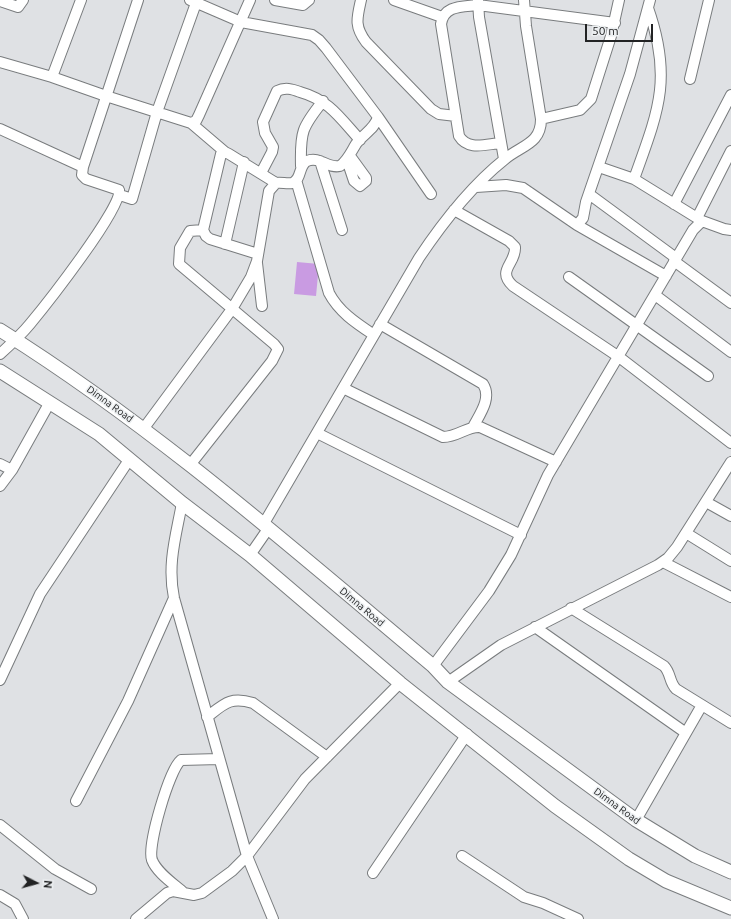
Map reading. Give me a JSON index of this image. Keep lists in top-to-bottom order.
{
  "streets": {
    "street": ["Dimna Road"]
  },
  "scale_bar": "50 m",
  "north": "right"
}
